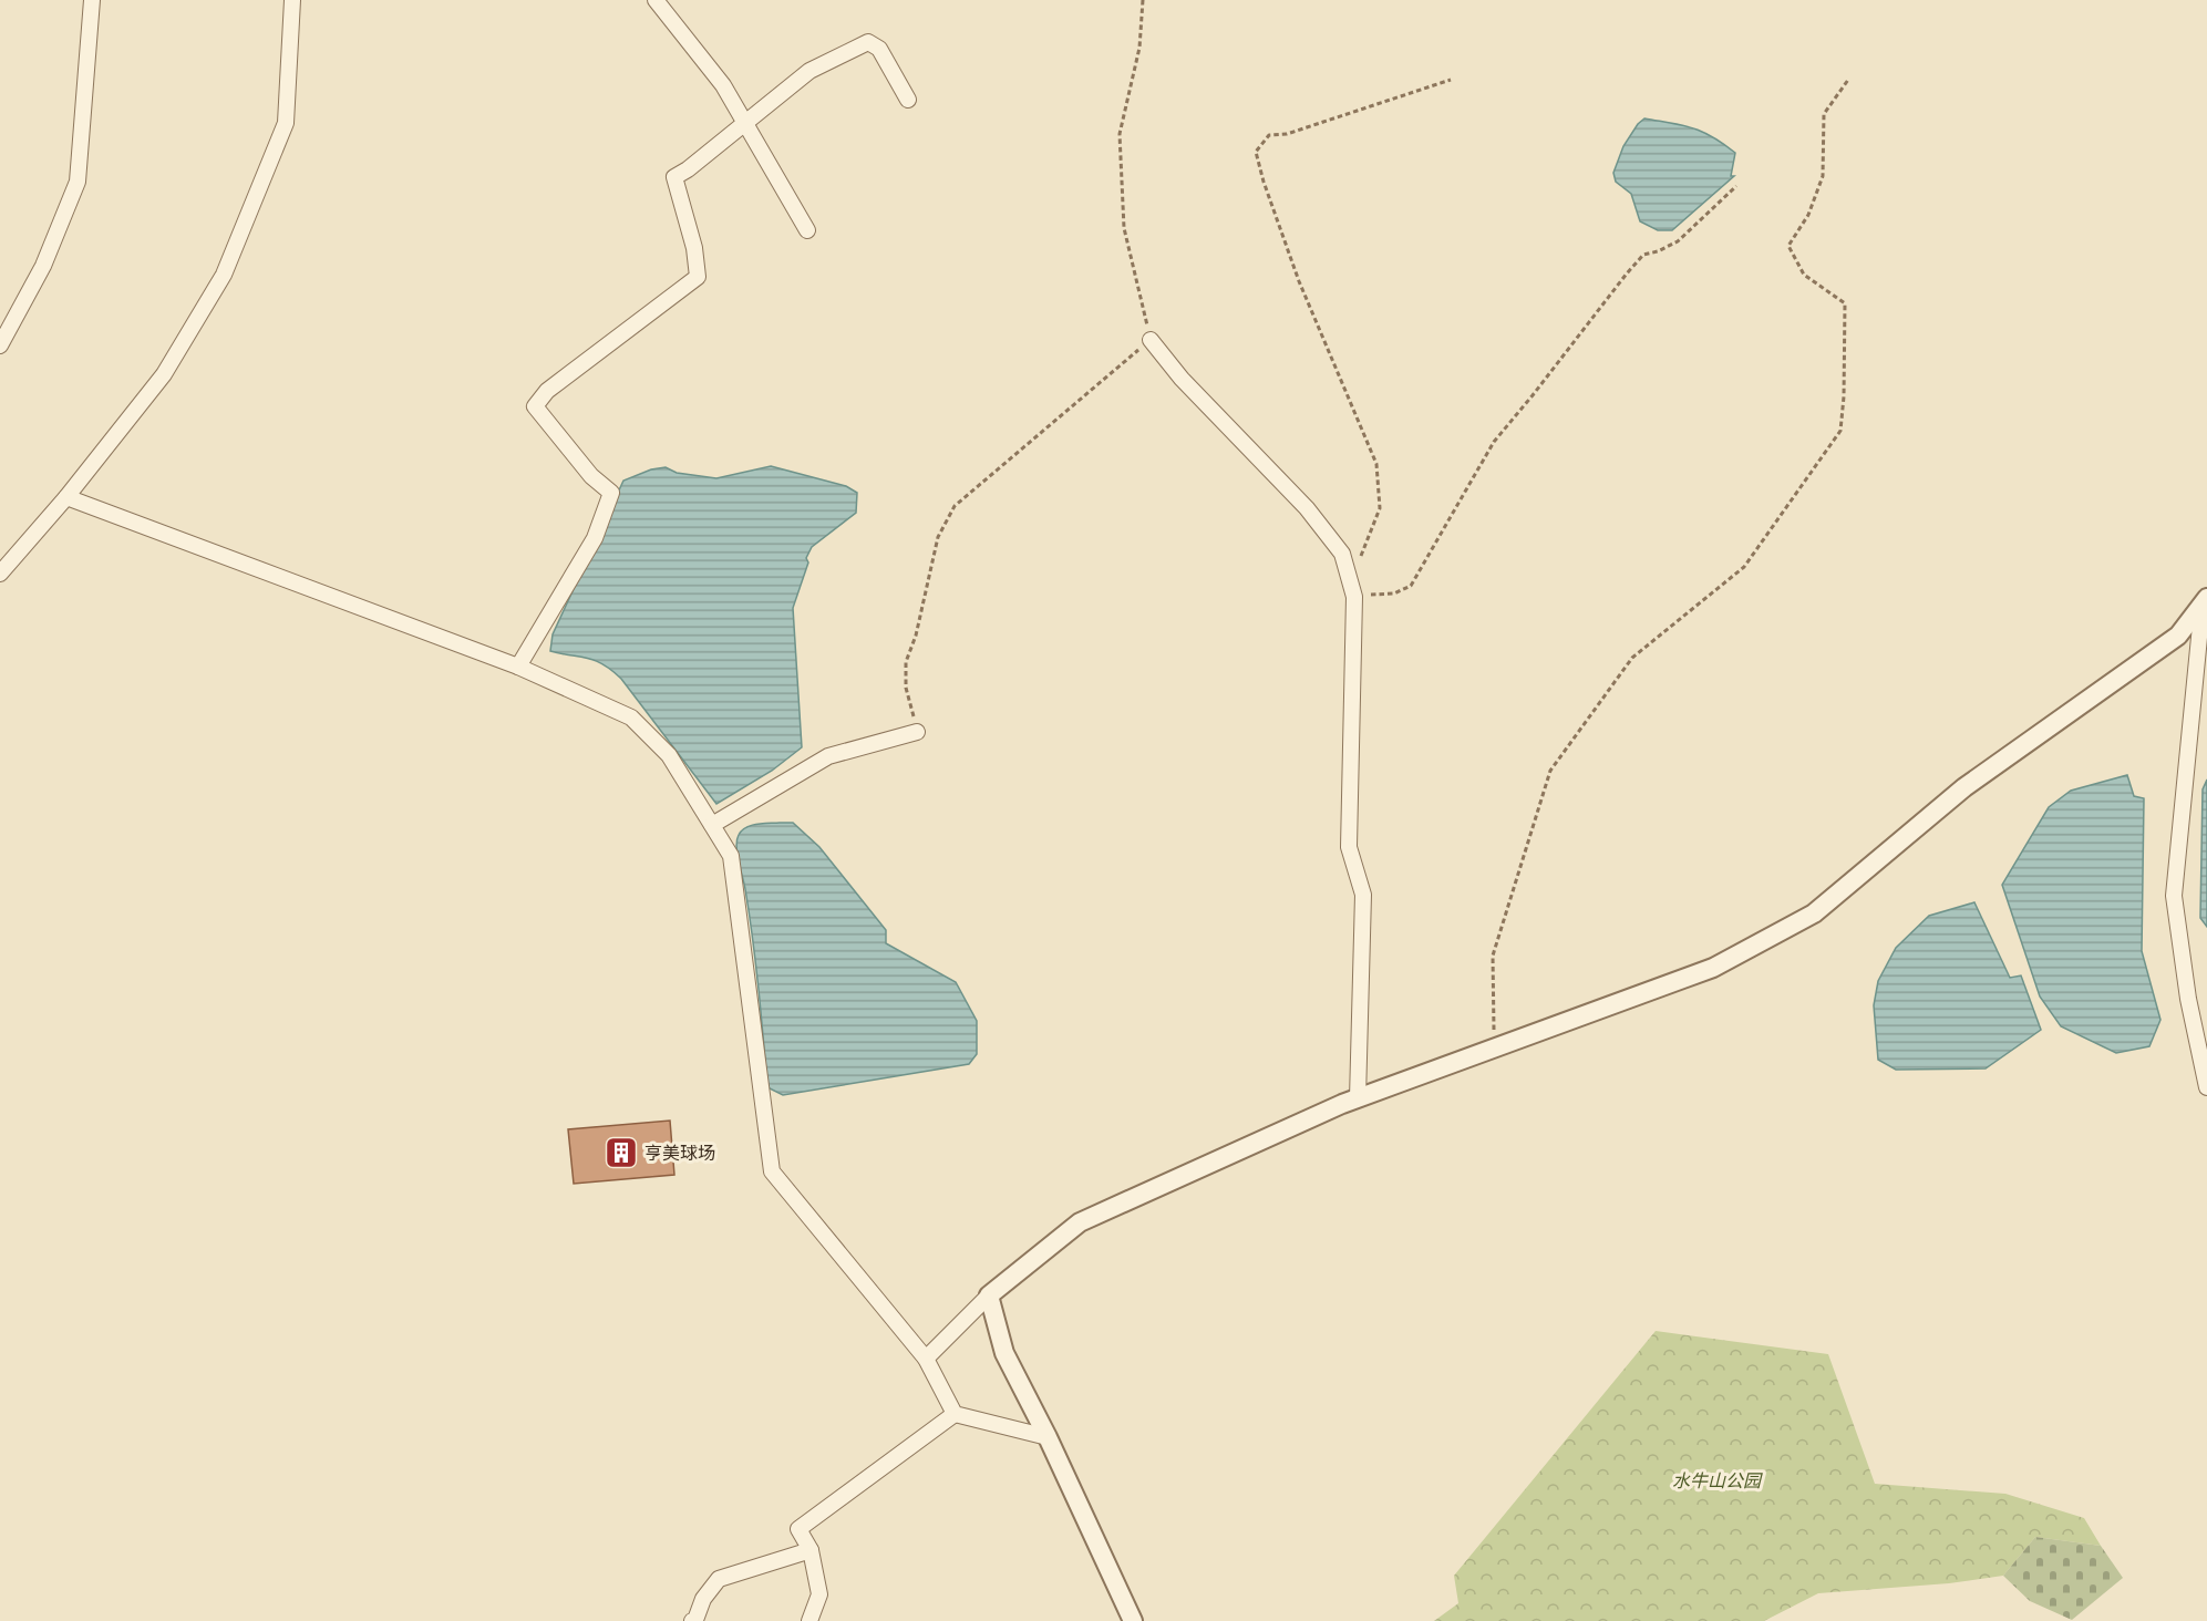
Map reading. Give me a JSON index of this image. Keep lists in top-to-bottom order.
{
  "parks": ["水牛山公园"],
  "places": {
    "building": ["亨美球场"]
  }
}
